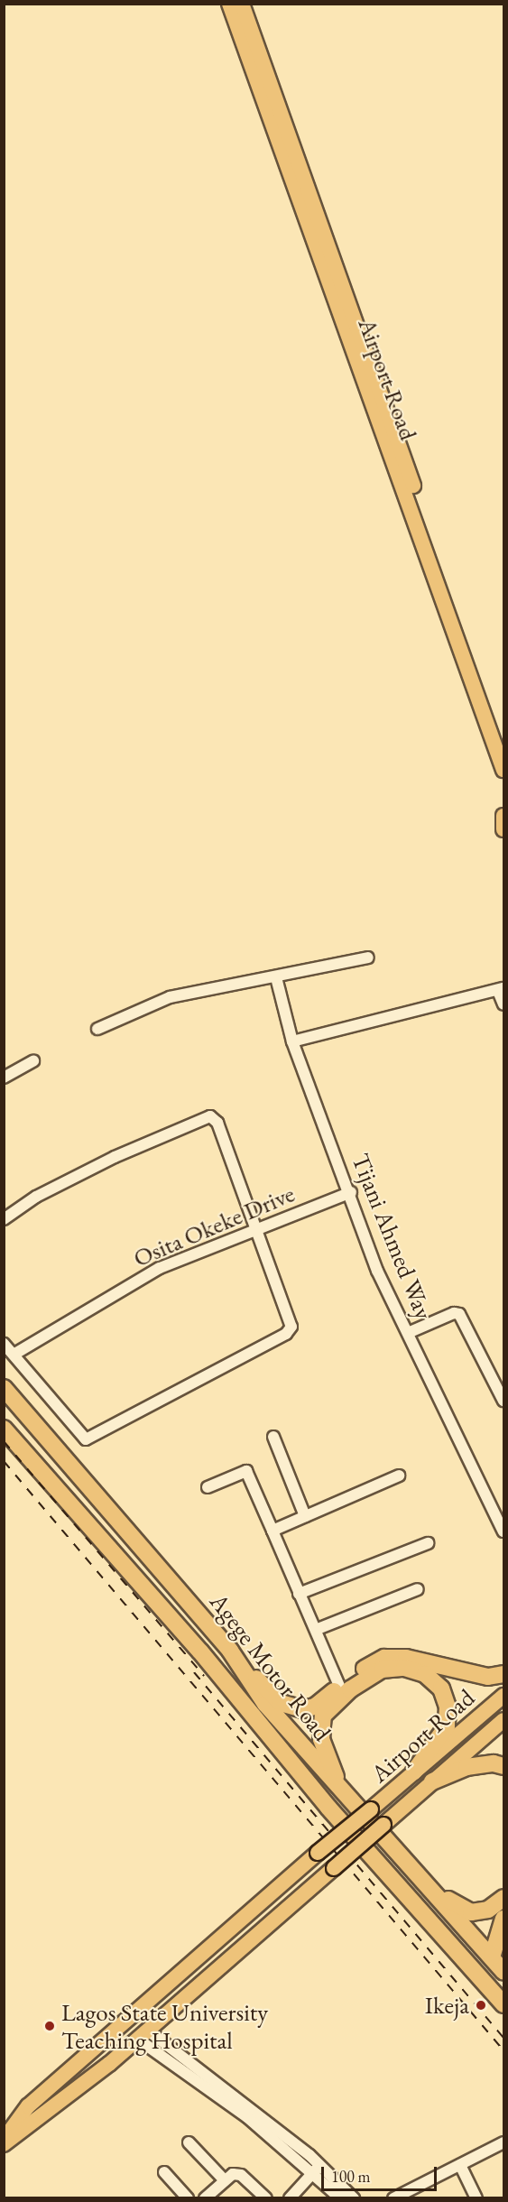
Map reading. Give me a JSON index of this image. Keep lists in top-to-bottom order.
{
  "streets": {
    "highway": ["Agege Motor Road"],
    "main road": ["Airport Road"],
    "street": ["Osita Okeke Drive", "Tijani Ahmed Way"]
  },
  "crossings": [
    ["Osita Okeke Drive", "Tijani Ahmed Way"]
  ],
  "places": ["Ikeja", "Lagos State University Teaching Hospital"],
  "scale_bar": "100 m"
}
